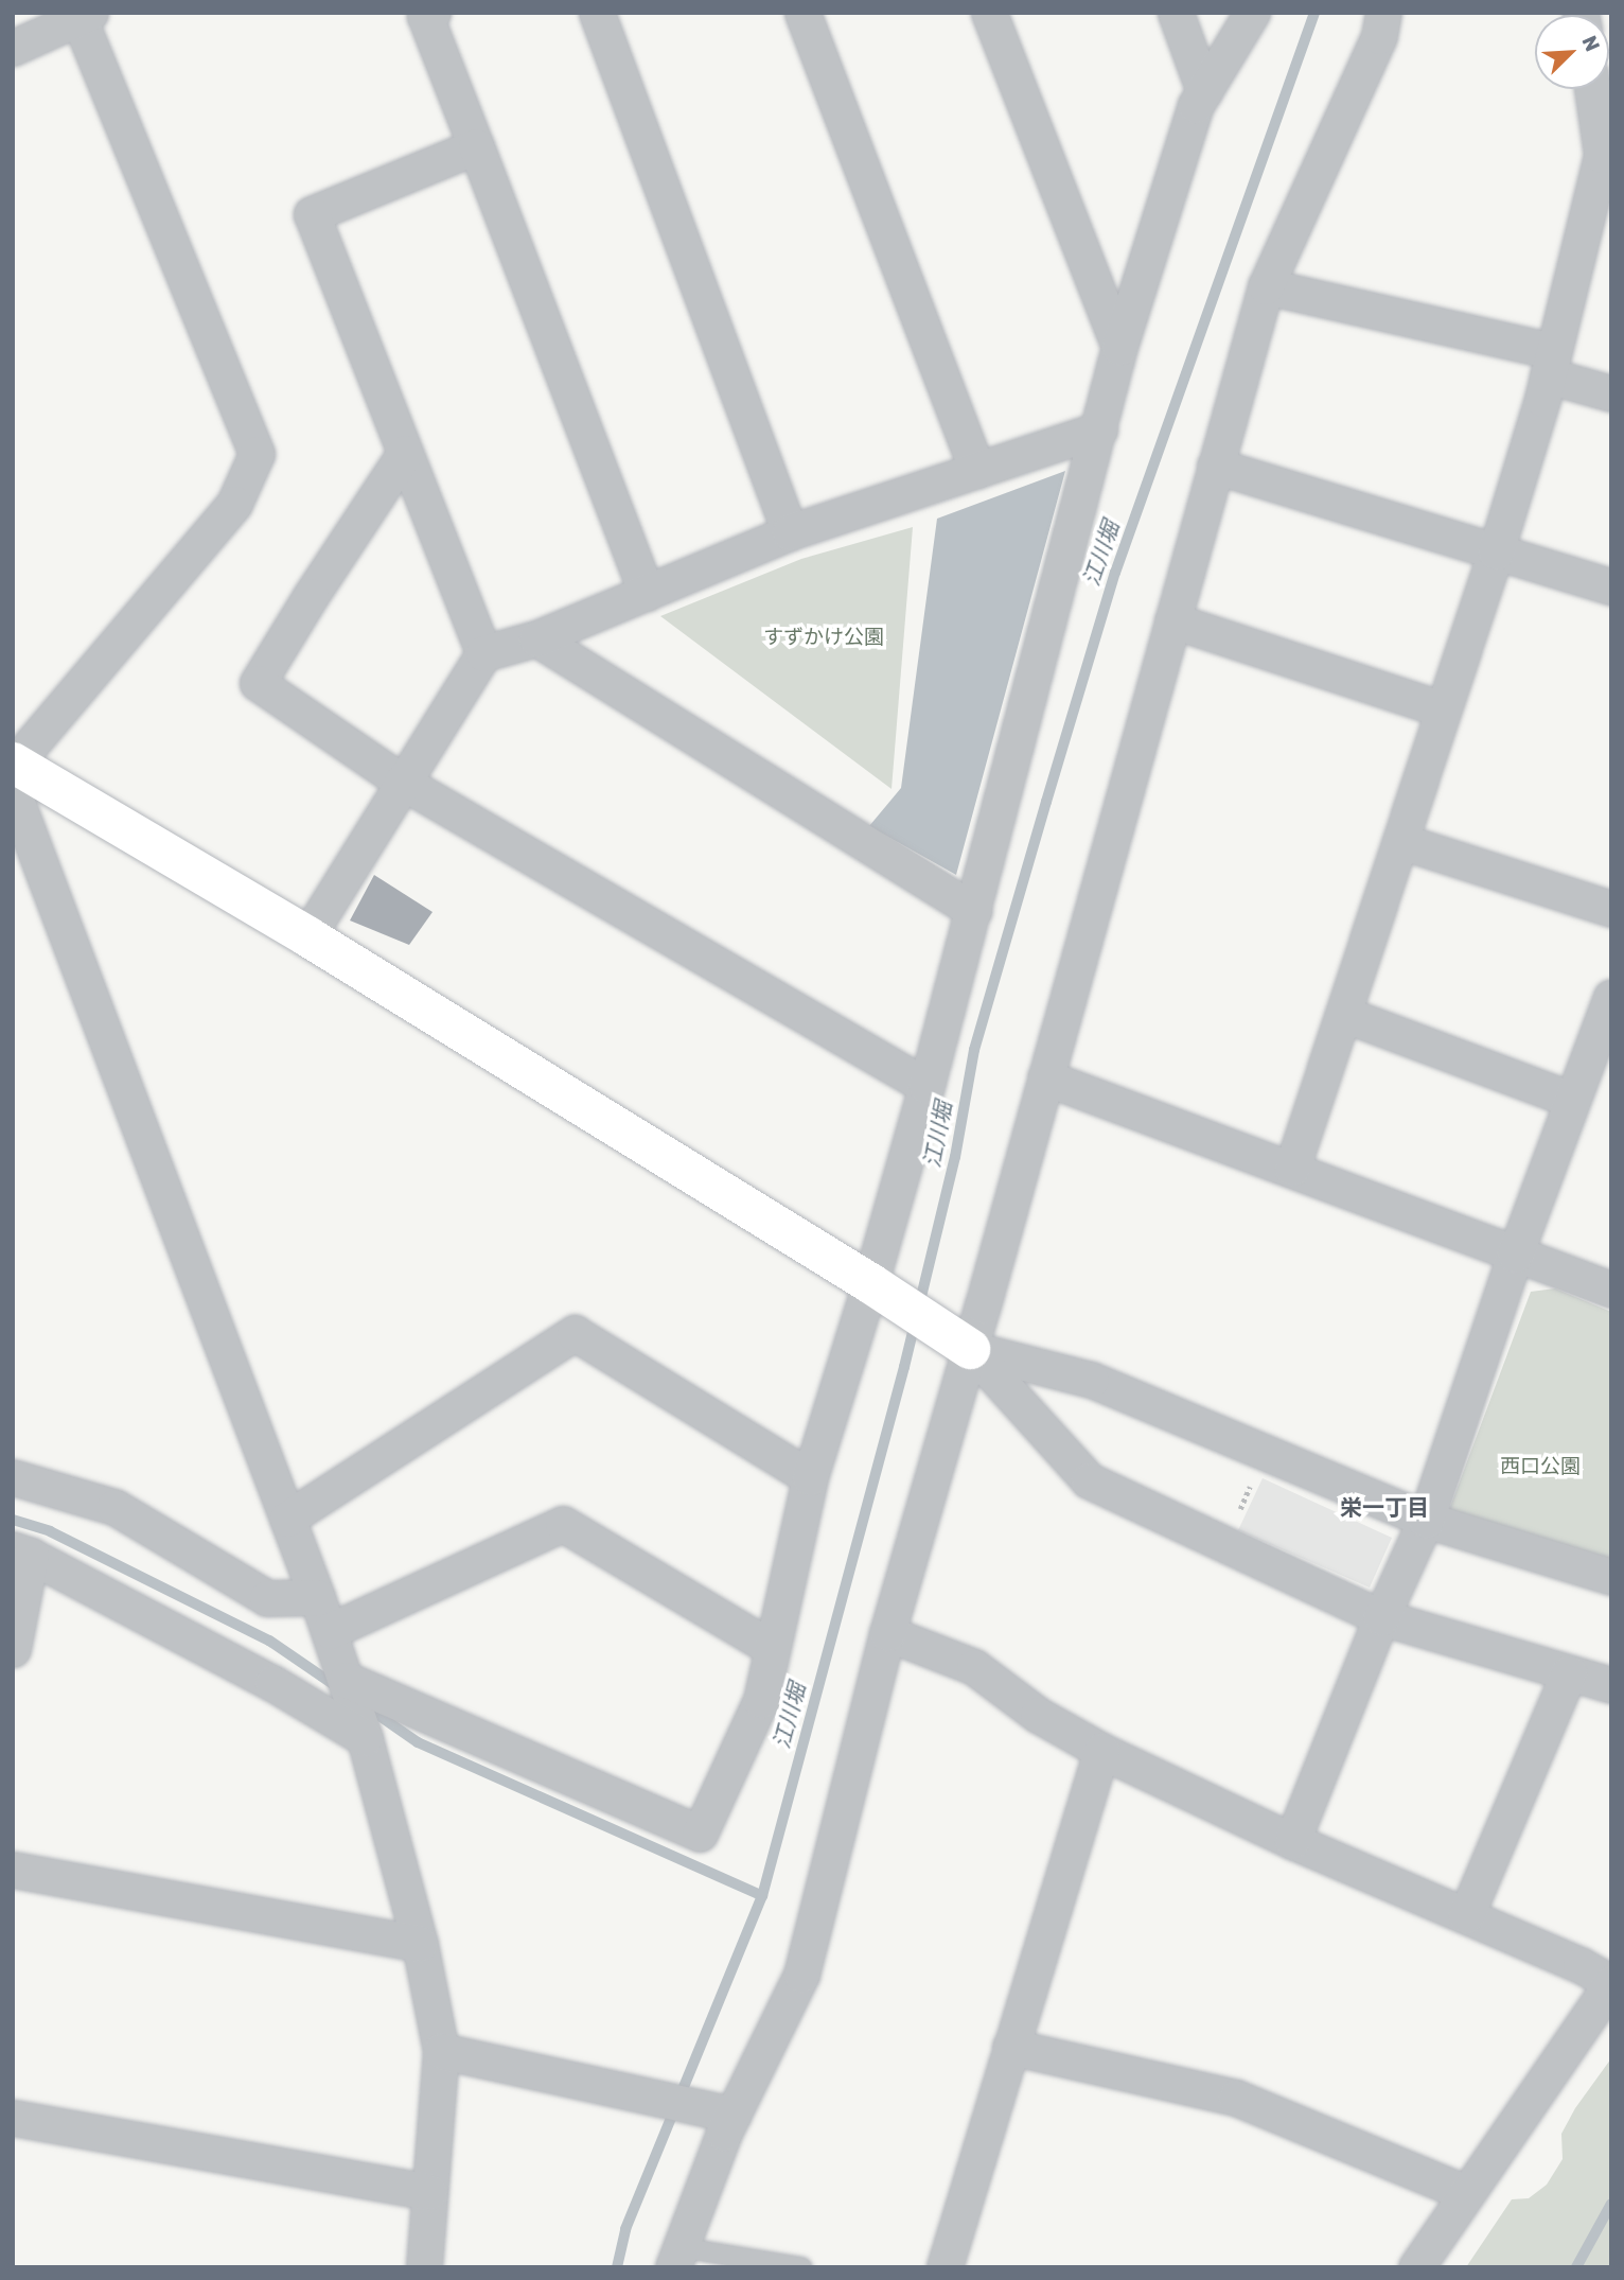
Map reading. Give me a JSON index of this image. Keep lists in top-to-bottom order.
{
  "districts": ["栄一丁目"],
  "water": ["江川堀"],
  "parks": ["すずかけ公園", "西口公園"],
  "north": "top right"
}
